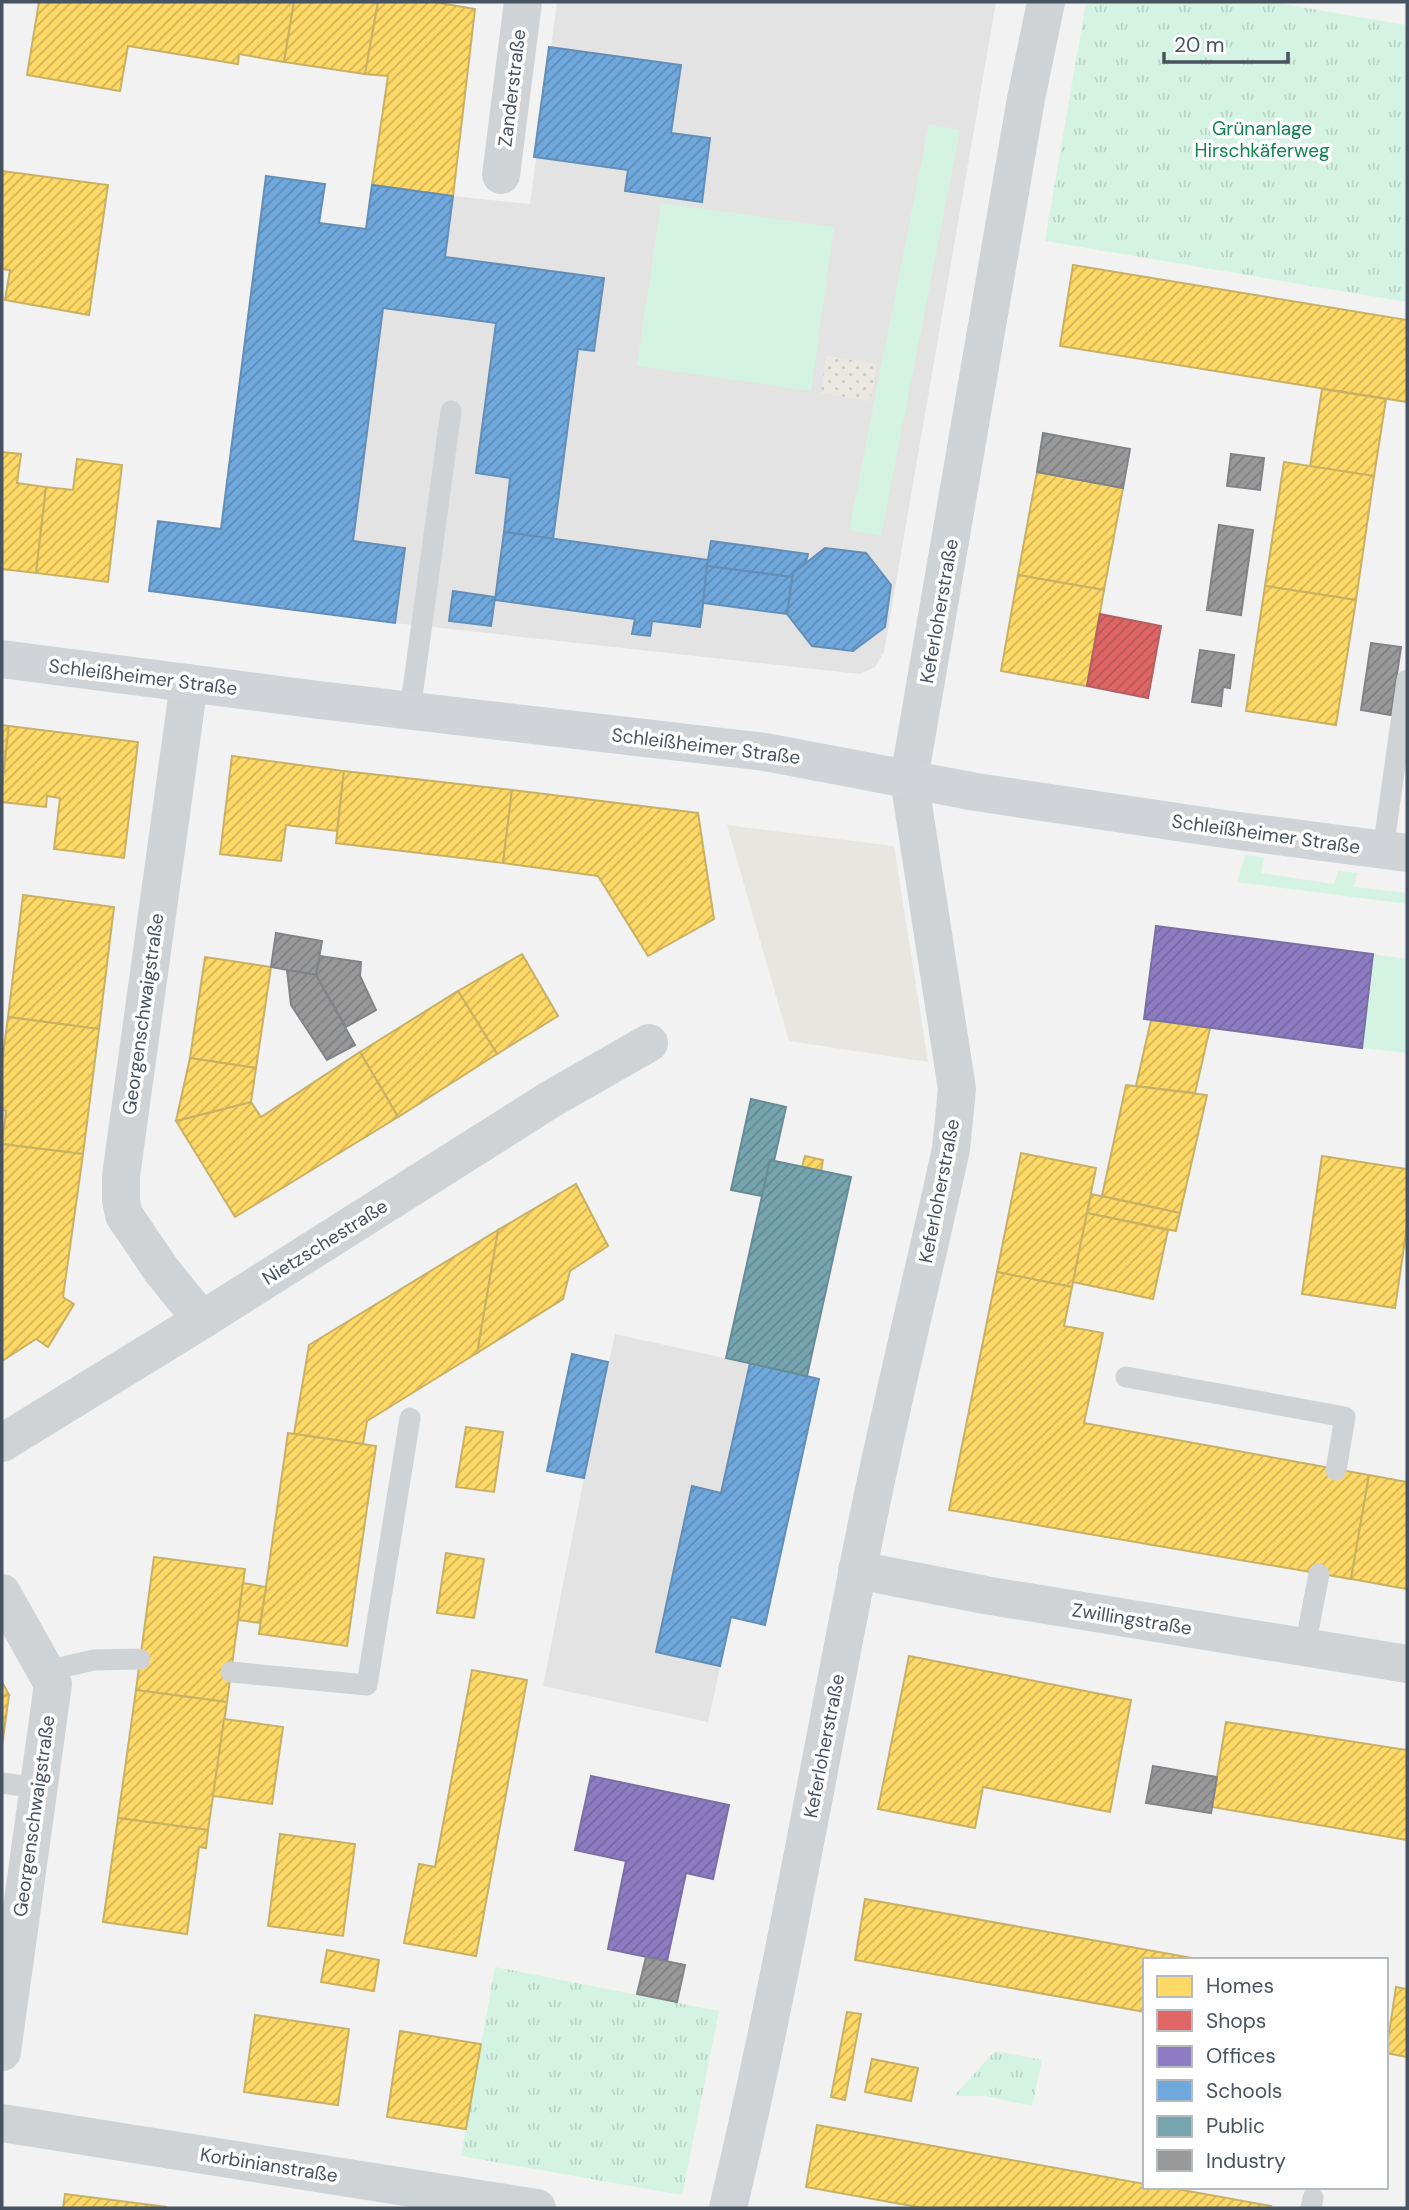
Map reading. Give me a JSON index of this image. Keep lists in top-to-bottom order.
{
  "streets": {
    "main road": ["Schleißheimer Straße"],
    "street": [
      "Zanderstraße",
      "Keferloherstraße",
      "Georgenschwaigstraße",
      "Nietzschestraße",
      "Zwillingstraße",
      "Korbinianstraße"
    ]
  },
  "crossings": [
    ["Keferloherstraße", "Schleißheimer Straße"],
    ["Keferloherstraße", "Zwillingstraße"],
    ["Schleißheimer Straße", "Georgenschwaigstraße"],
    ["Georgenschwaigstraße", "Nietzschestraße"]
  ],
  "parks": ["Grünanlage Hirschkäferweg"],
  "legend": [
    "Homes",
    "Shops",
    "Offices",
    "Schools",
    "Public",
    "Industry"
  ],
  "scale_bar": "20 m"
}
